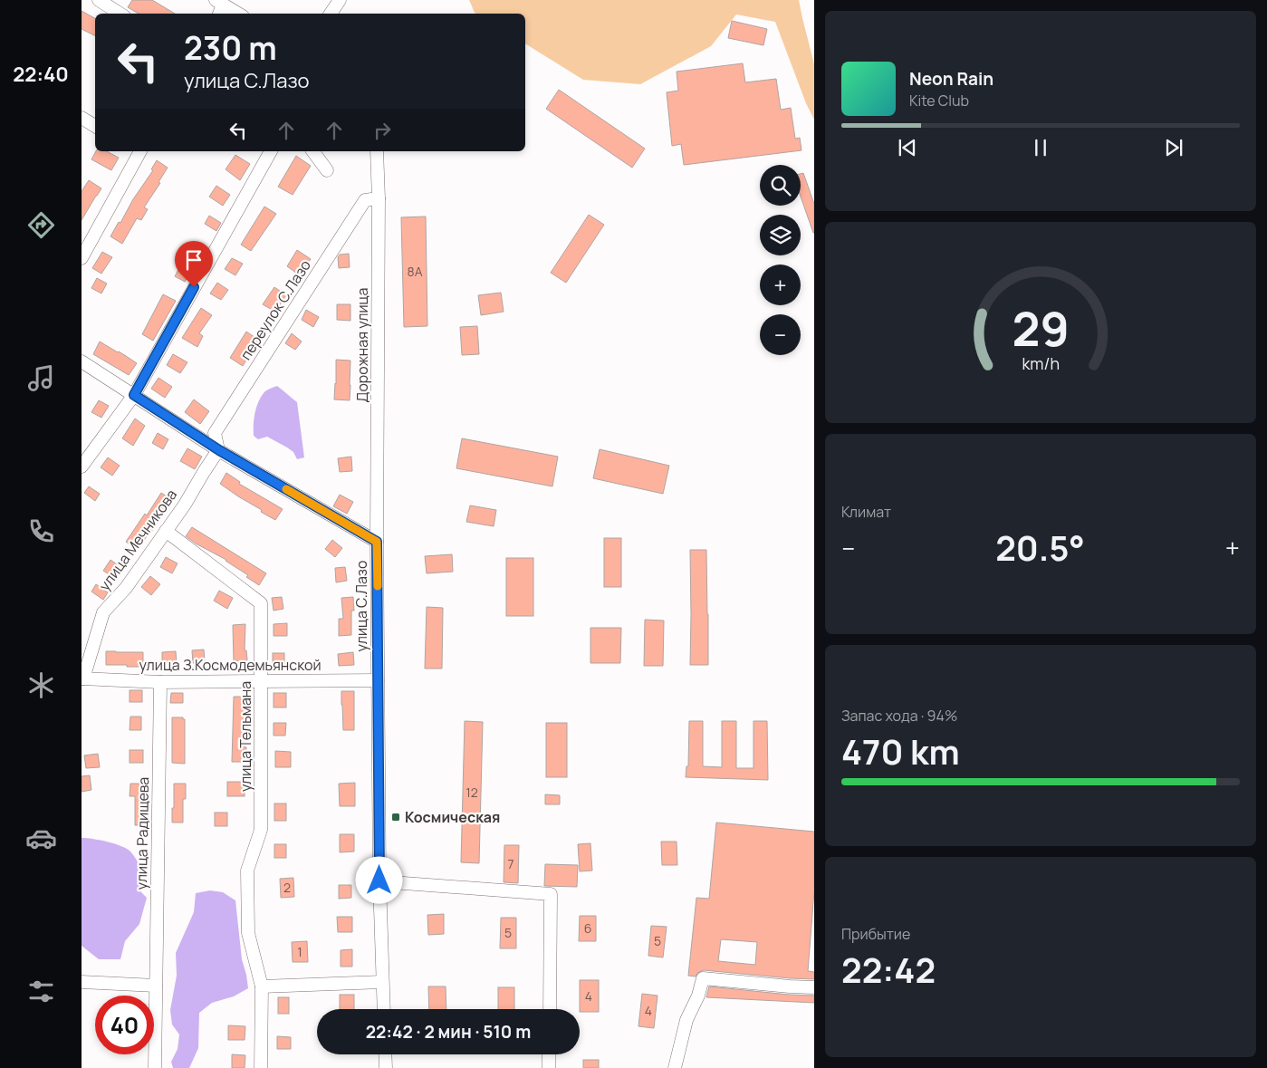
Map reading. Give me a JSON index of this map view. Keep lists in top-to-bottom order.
{
  "streets": {
    "street": [
      "переулок С.Лазо",
      "Дорожная улица",
      "улица Мечникова",
      "улица С.Лазо",
      "улица З.Космодемьянской",
      "улица Тельмана",
      "улица Радищева"
    ]
  },
  "crossings": [
    ["переулок С.Лазо", "Дорожная улица"],
    ["переулок С.Лазо", "улица Мечникова"],
    ["переулок С.Лазо", "улица С.Лазо"],
    ["Дорожная улица", "улица С.Лазо"],
    ["улица Мечникова", "улица С.Лазо"],
    ["улица Мечникова", "улица З.Космодемьянской"],
    ["улица Мечникова", "улица Тельмана"],
    ["улица С.Лазо", "улица З.Космодемьянской"],
    ["улица З.Космодемьянской", "улица Тельмана"],
    ["улица З.Космодемьянской", "улица Радищева"]
  ],
  "places": {
    "transit": ["Космическая"]
  },
  "house_numbers": [
    "8А",
    "12",
    "7",
    "2",
    "6",
    "5",
    "5",
    "1",
    "4",
    "4"
  ],
  "page": {
    "tabs": "22:40",
    "turn": ["230 m", "улица С.Лазо"],
    "song": ["Neon Rain", "Kite Club"],
    "map_buttons": ["+", "−"],
    "tile": [
      "Климат",
      ["Запас хода · 94%", "470 km"],
      ["Прибытие", "22:42"]
    ],
    "heat": ["−", "20.5°", "+"],
    "limit": "40",
    "trip": "22:42 · 2 мин · 510 m",
    "gauge": ["29", "km/h"]
  }
}
